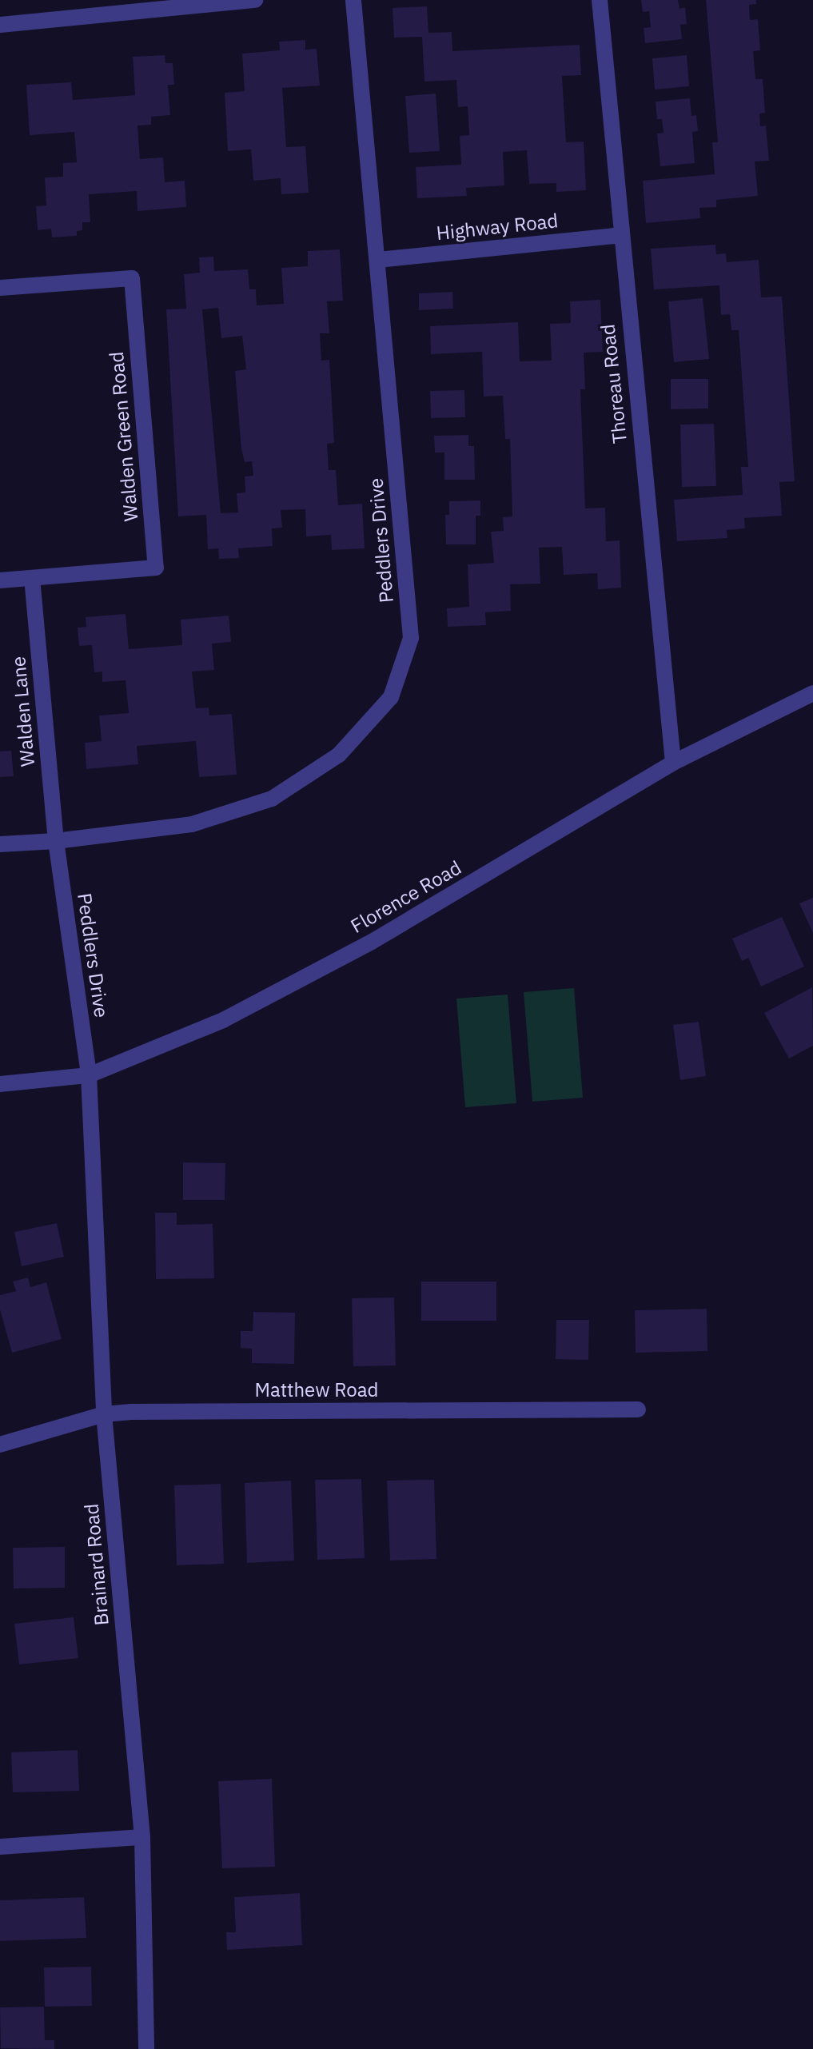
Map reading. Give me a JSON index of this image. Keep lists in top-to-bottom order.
{
  "streets": {
    "street": [
      "Highway Road",
      "Thoreau Road",
      "Walden Green Road",
      "Peddlers Drive",
      "Walden Lane",
      "Florence Road",
      "Matthew Road",
      "Brainard Road"
    ]
  },
  "crossings": [
    ["Highway Road", "Thoreau Road"],
    ["Highway Road", "Peddlers Drive"],
    ["Thoreau Road", "Florence Road"],
    ["Walden Green Road", "Walden Lane"],
    ["Peddlers Drive", "Walden Lane"],
    ["Peddlers Drive", "Florence Road"],
    ["Peddlers Drive", "Brainard Road"],
    ["Florence Road", "Brainard Road"],
    ["Matthew Road", "Brainard Road"]
  ]
}
